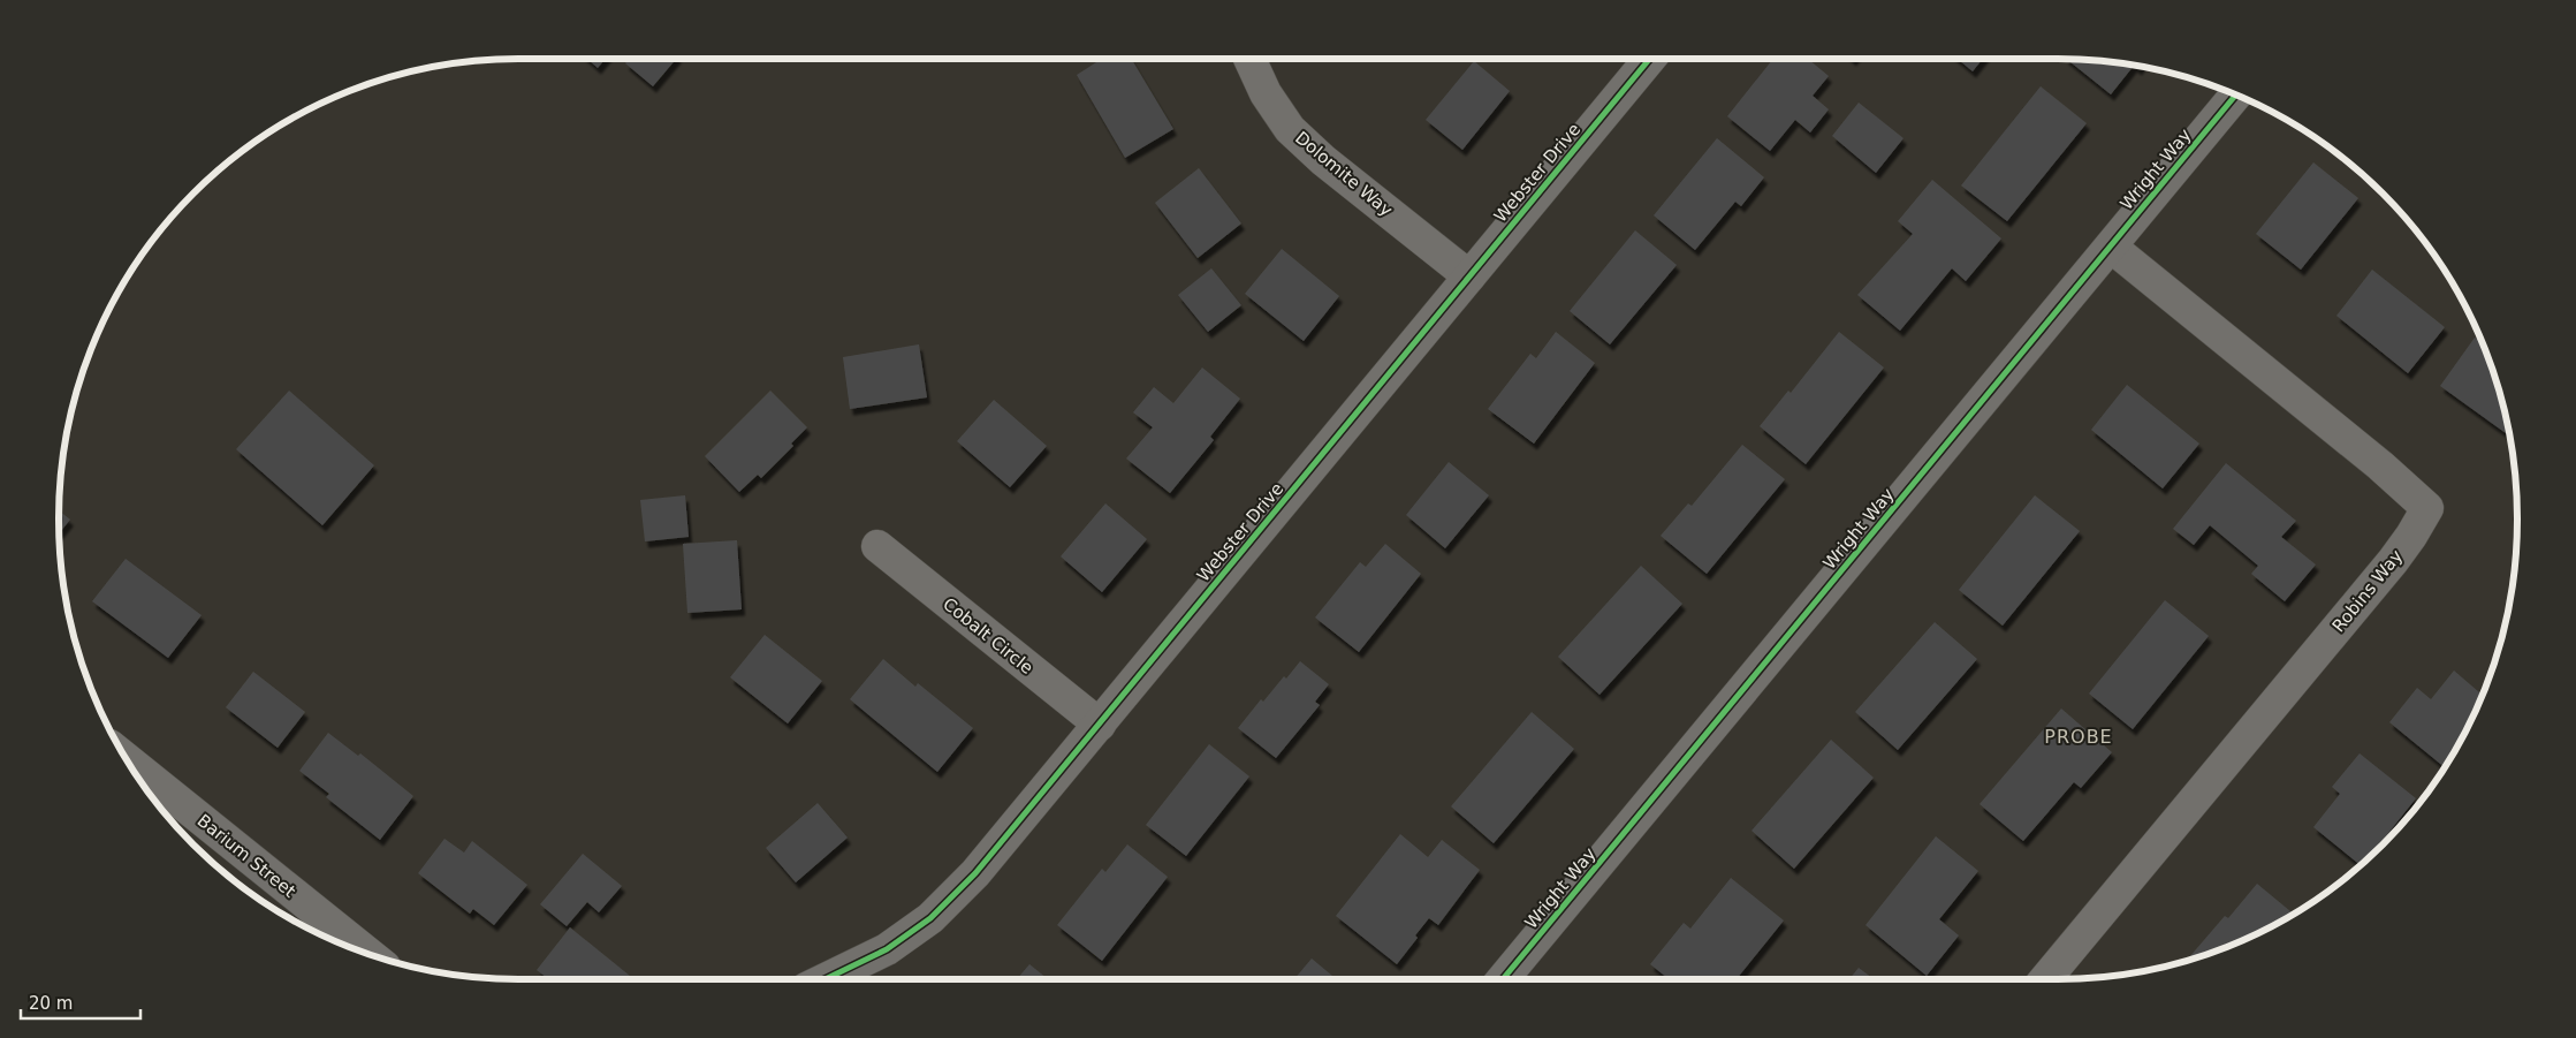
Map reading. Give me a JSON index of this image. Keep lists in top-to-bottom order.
{
  "streets": {
    "street": [
      "Wright Way",
      "Webster Drive",
      "Dolomite Way",
      "Robins Way",
      "Cobalt Circle",
      "Barium Street"
    ]
  },
  "crossings": [
    ["Wright Way", "Robins Way"],
    ["Webster Drive", "Dolomite Way"],
    ["Webster Drive", "Cobalt Circle"]
  ],
  "districts": ["PROBE"],
  "scale_bar": "20 m"
}
